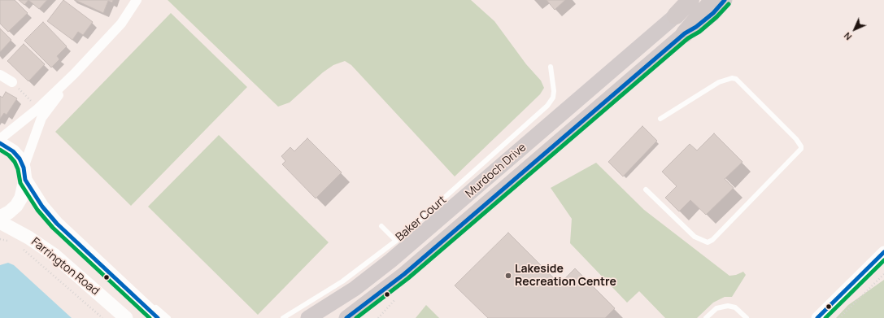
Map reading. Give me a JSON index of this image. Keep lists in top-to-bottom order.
{
  "streets": {
    "main road": ["Murdoch Drive", "Farrington Road"],
    "lane": ["Baker Court"]
  },
  "places": ["Lakeside Recreation Centre"],
  "north": "bottom left"
}
